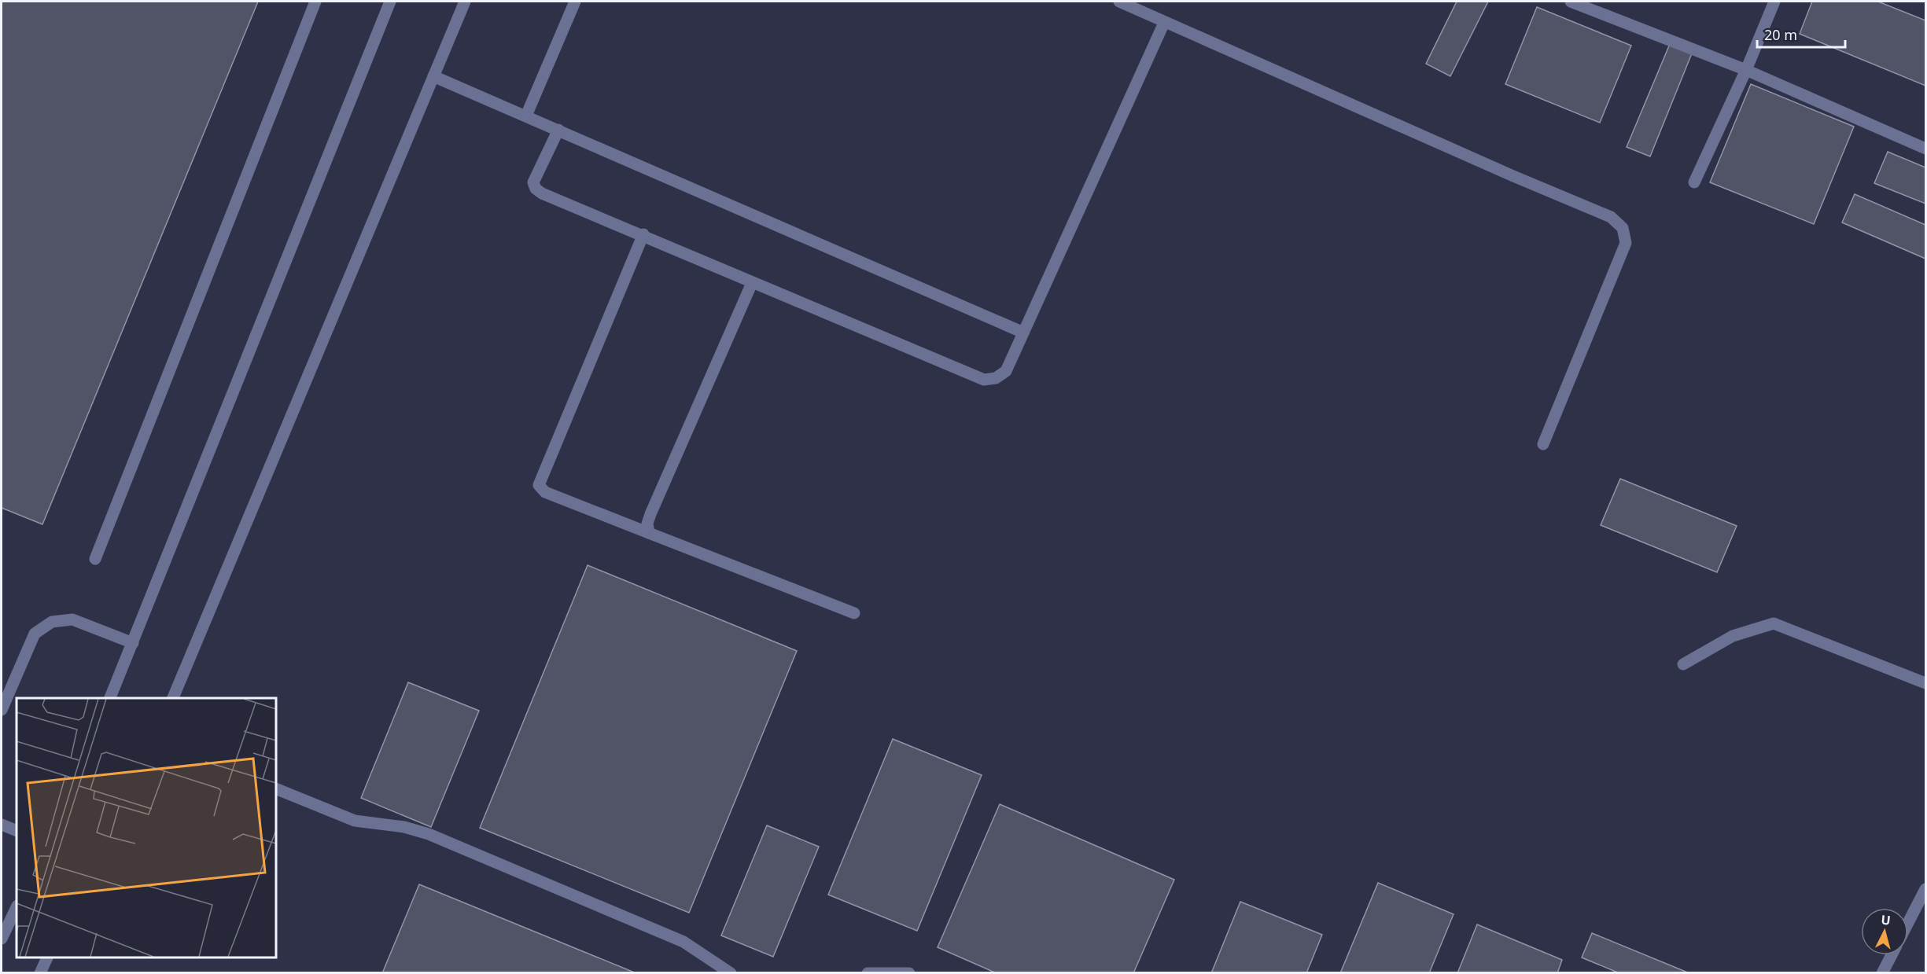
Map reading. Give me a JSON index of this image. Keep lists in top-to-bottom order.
{
  "scale_bar": "20 m",
  "north": "top"
}
